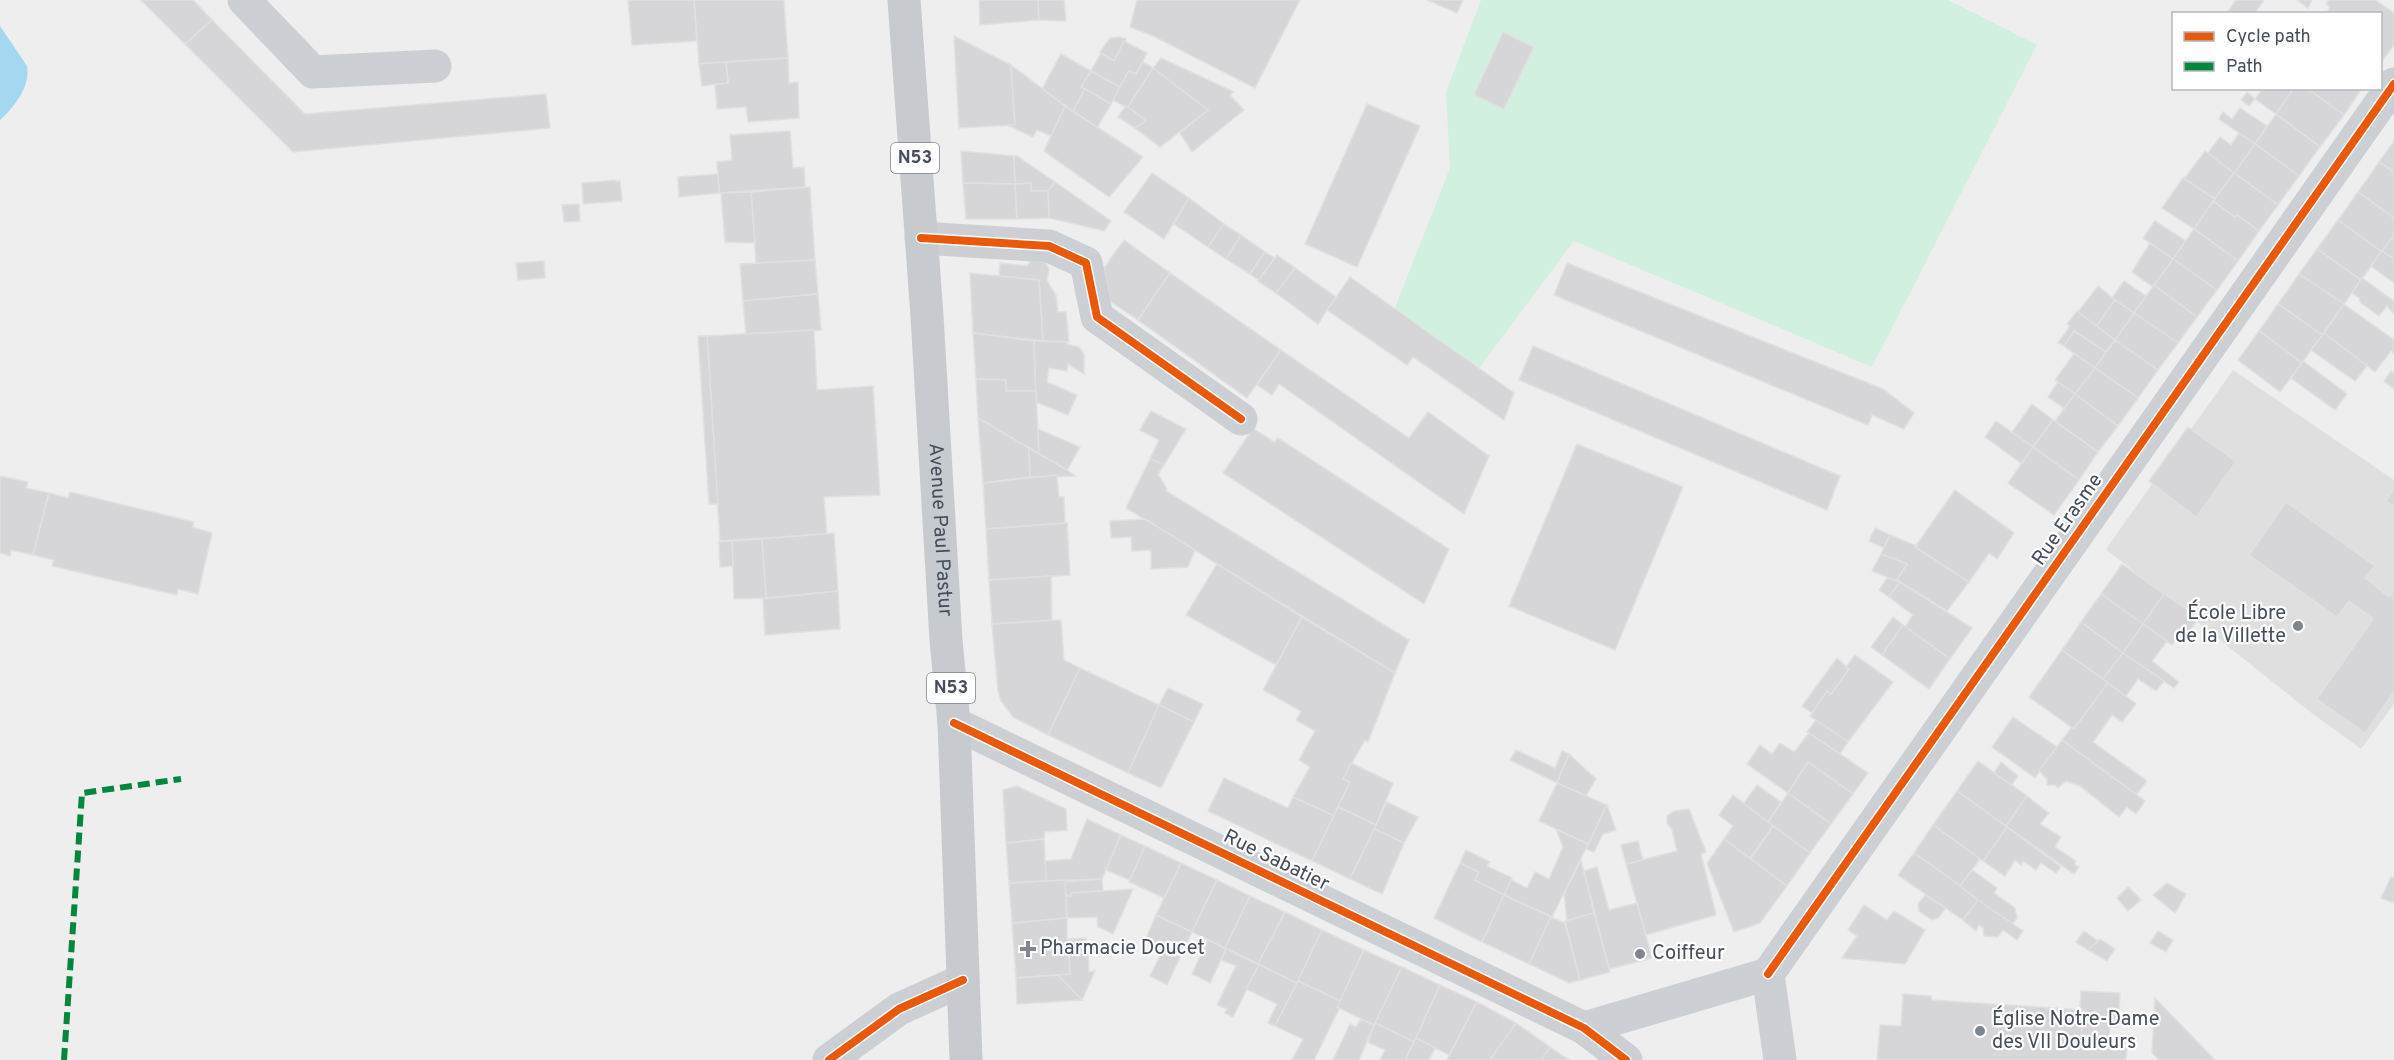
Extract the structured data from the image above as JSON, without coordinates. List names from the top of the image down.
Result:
{
  "streets": {
    "main road": ["N53", "Avenue Paul Pastur"],
    "street": ["Rue Erasme", "Rue Sabatier"]
  },
  "crossings": [
    ["Avenue Paul Pastur", "Rue Sabatier"]
  ],
  "places": {
    "other": ["École Libre de la Villette", "Coiffeur", "Église Notre-Dame des VII Douleurs"],
    "health": ["Pharmacie Doucet"]
  },
  "legend": ["Cycle path", "Path"]
}
